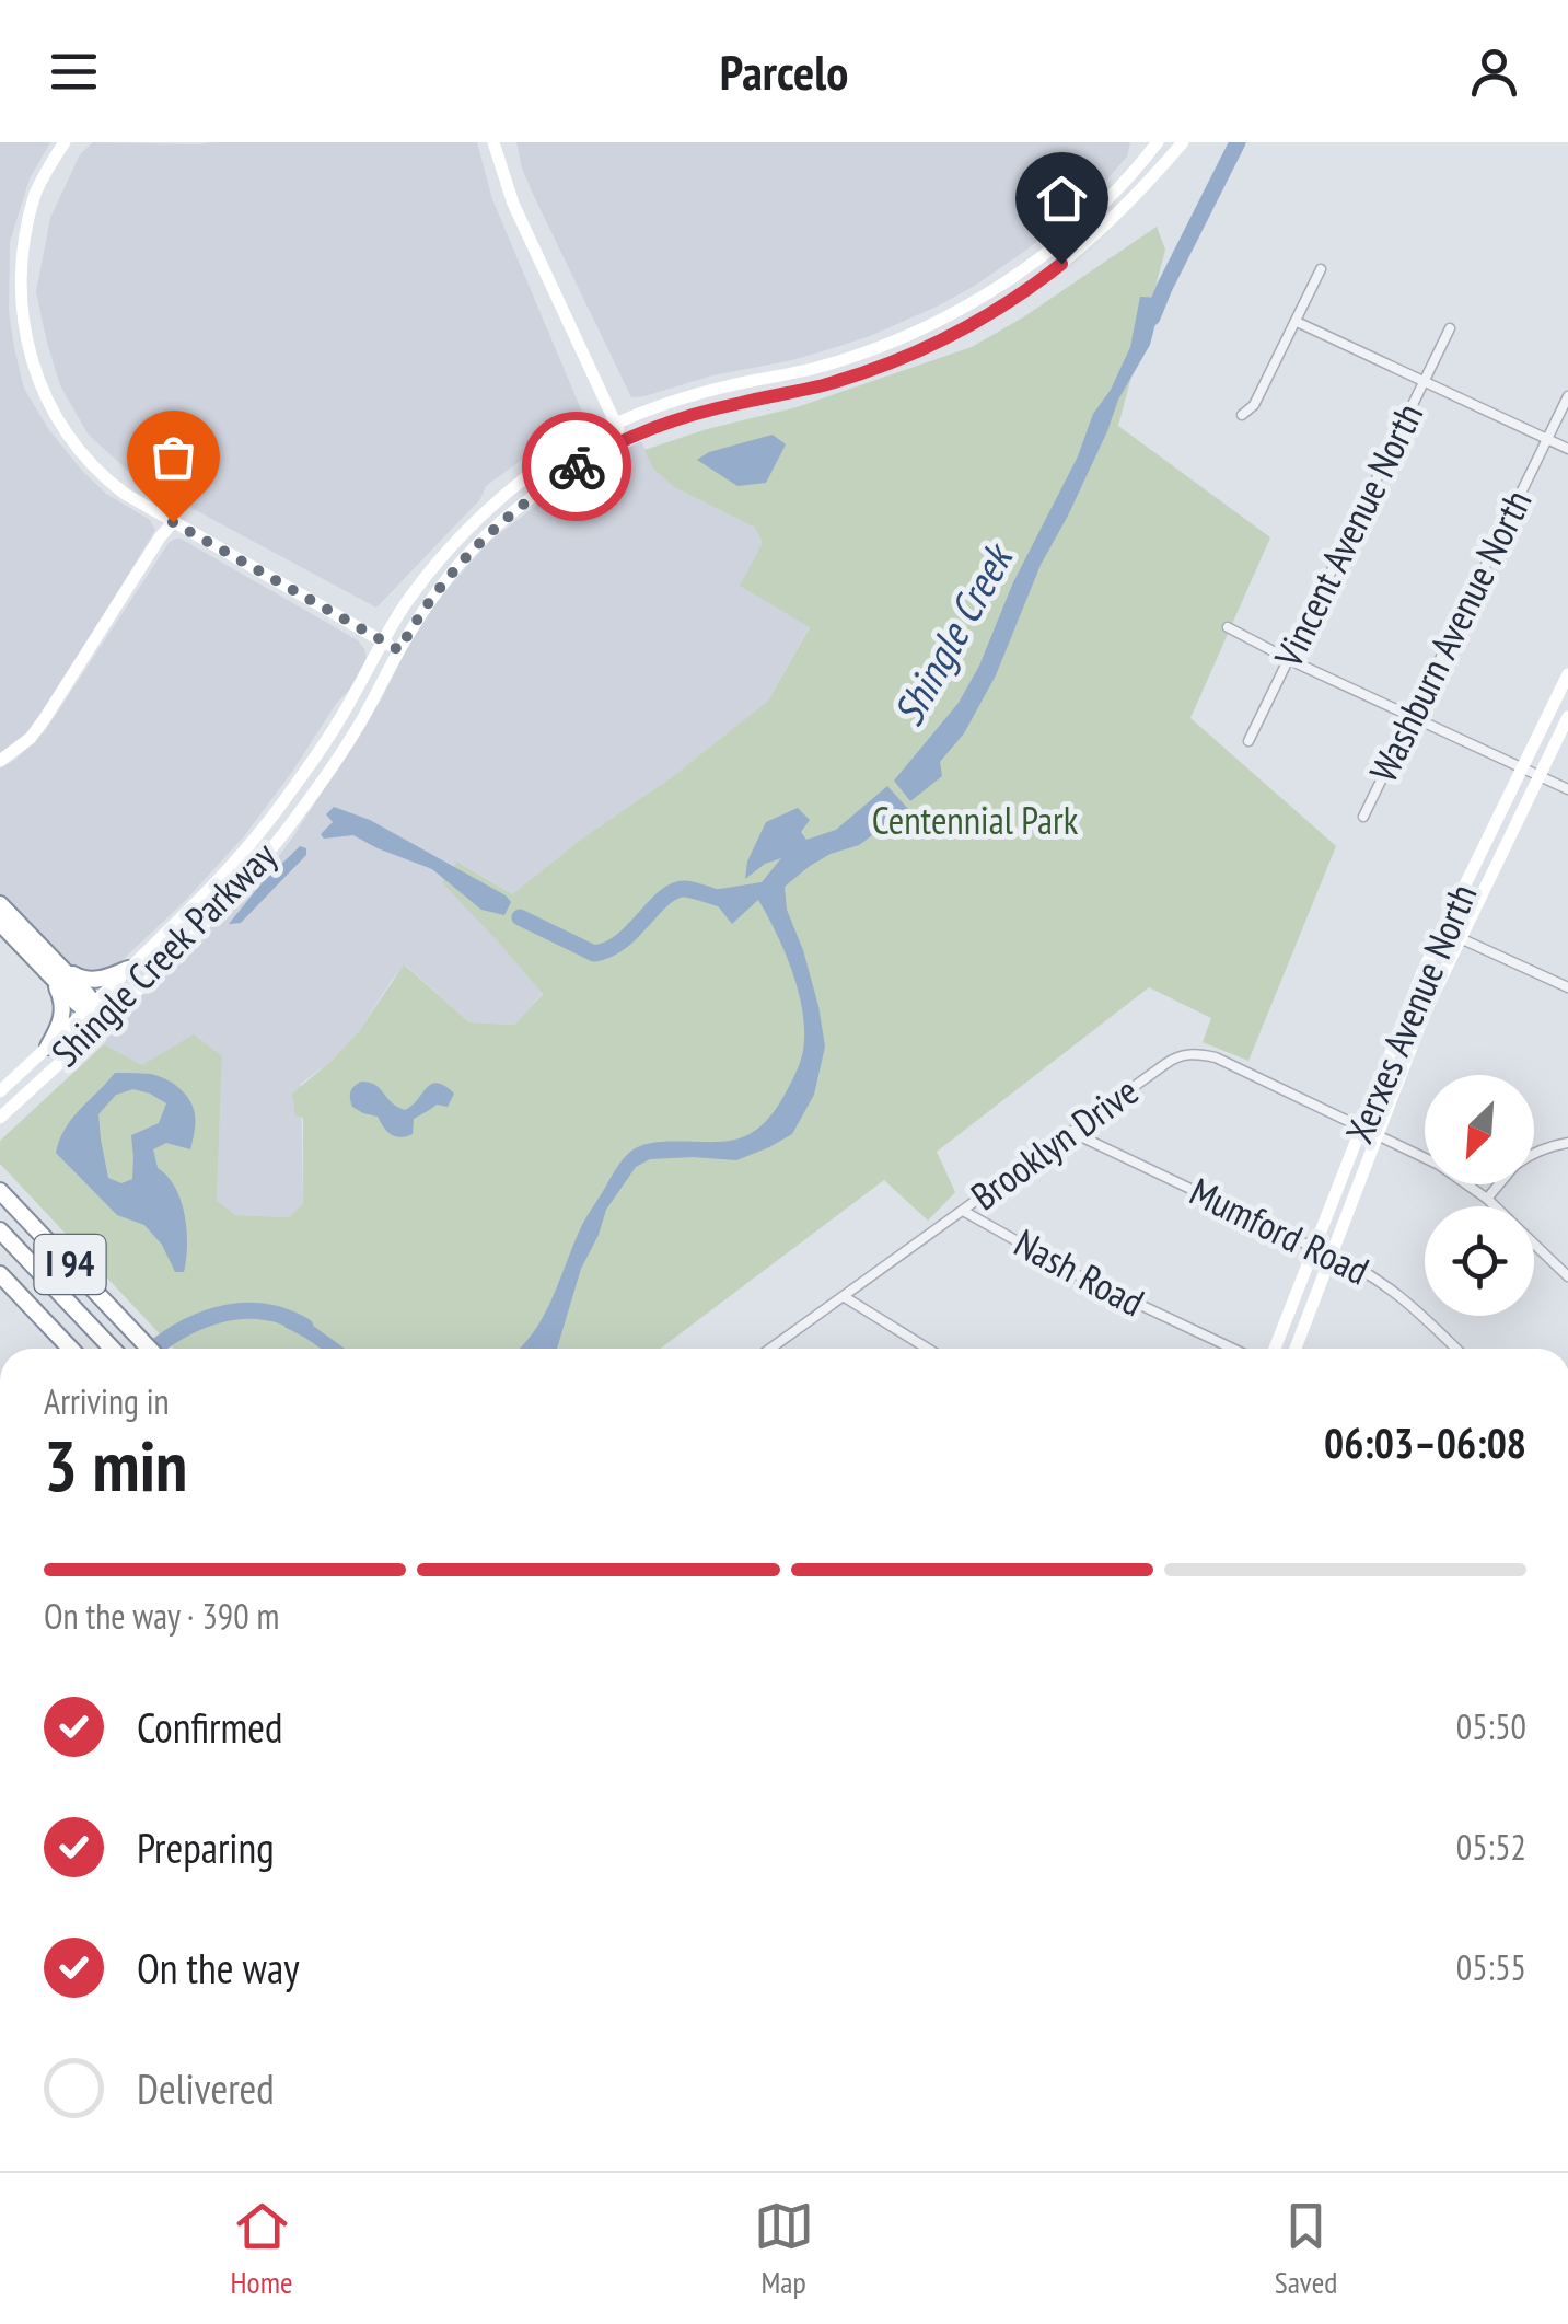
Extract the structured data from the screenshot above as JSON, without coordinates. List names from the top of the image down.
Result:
{
  "streets": {
    "highway": ["I 94"],
    "street": [
      "Vincent Avenue North",
      "Washburn Avenue North",
      "Shingle Creek Parkway",
      "Xerxes Avenue North",
      "Brooklyn Drive",
      "Mumford Road",
      "Nash Road"
    ]
  },
  "crossings": [
    ["Xerxes Avenue North", "Brooklyn Drive"],
    ["Xerxes Avenue North", "Mumford Road"],
    ["Brooklyn Drive", "Mumford Road"],
    ["Brooklyn Drive", "Nash Road"]
  ],
  "water": ["Shingle Creek"],
  "parks": ["Centennial Park"],
  "north": "bottom left",
  "page": {
    "header": "Parcelo",
    "heading": ["3 min", "Arriving in", "06:03–06:08"],
    "bar": "On the way · 390 m",
    "list": [
      ["Confirmed", "05:50"],
      ["Preparing", "05:52"],
      ["On the way", "05:55"],
      "Delivered"
    ],
    "tabs": ["Home", "Map", "Saved"]
  }
}
